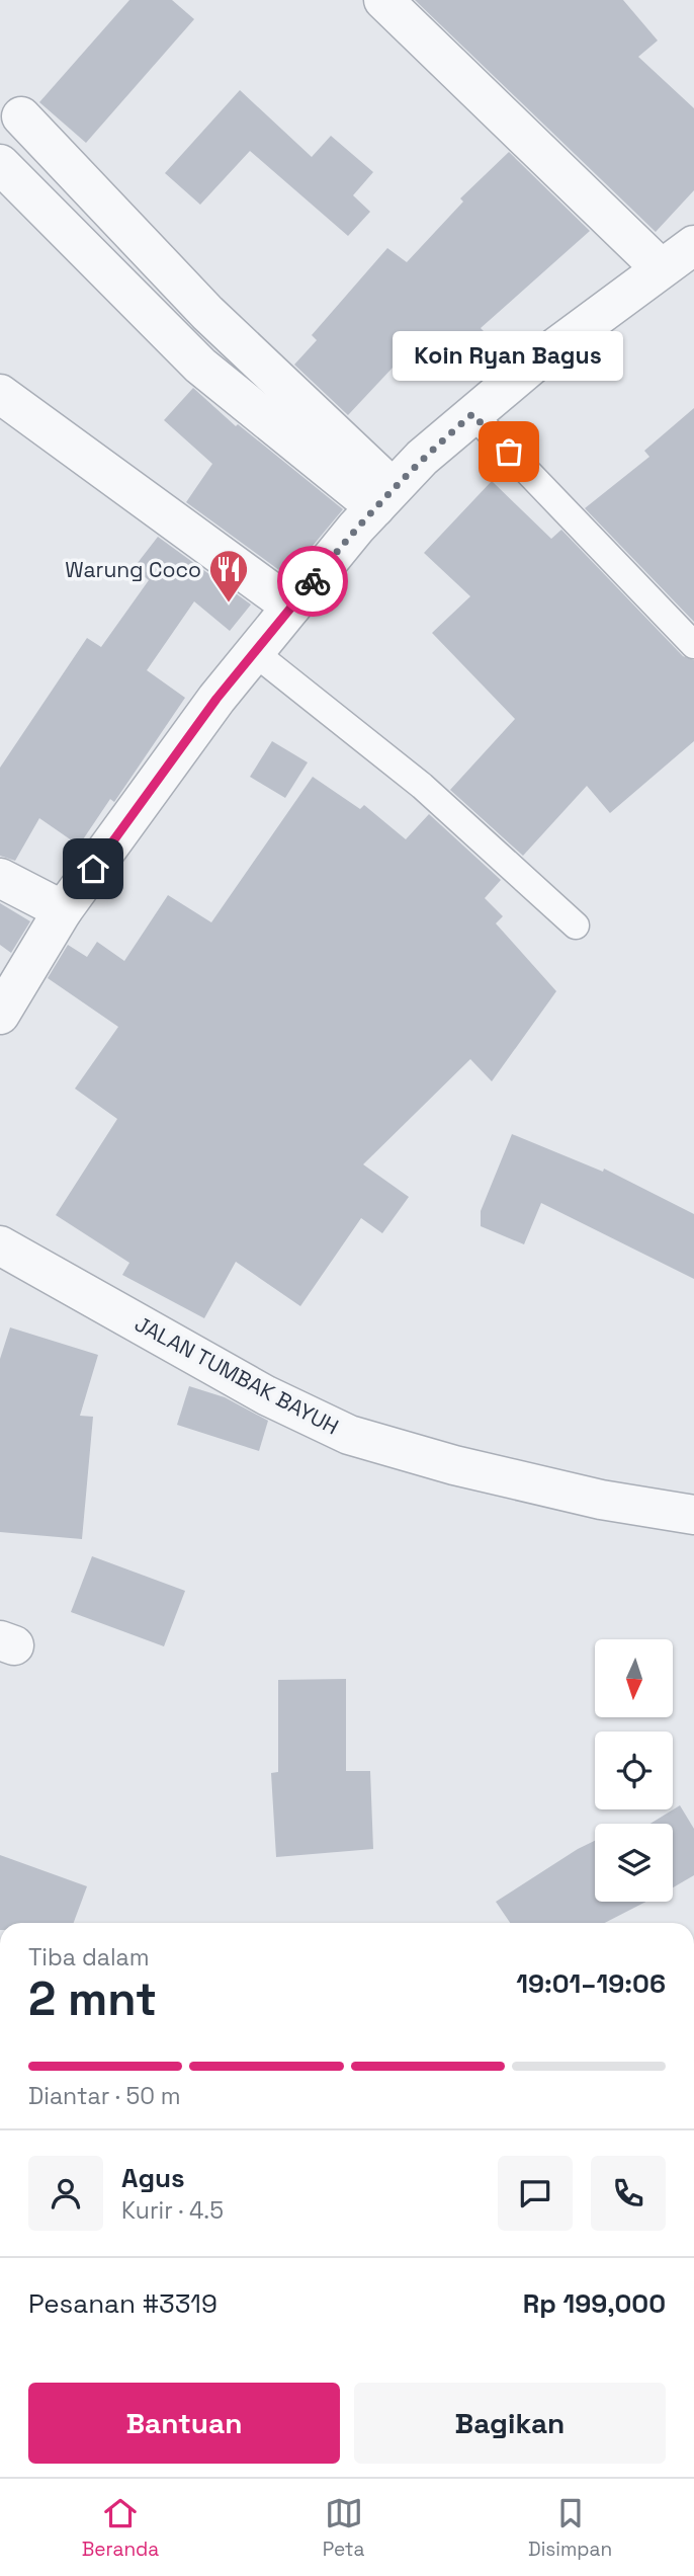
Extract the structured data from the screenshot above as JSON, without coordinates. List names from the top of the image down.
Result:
{
  "streets": {
    "street": ["JALAN TUMBAK BAYUH"]
  },
  "places": {
    "other": ["Koin Ryan Bagus"],
    "restaurant": ["Warung Coco"]
  },
  "north": "bottom",
  "page": {
    "bubble": "Koin Ryan Bagus",
    "heading": ["2 mnt", "Tiba dalam", "19:01–19:06"],
    "panel": [
      "Agus",
      "Kurir · 4.5",
      "Pesanan #3319",
      "Rp 199,000"
    ],
    "bar": "Diantar · 50 m",
    "buttons": ["Bantuan", "Bagikan"],
    "tabs": ["Beranda", "Peta", "Disimpan"]
  }
}
